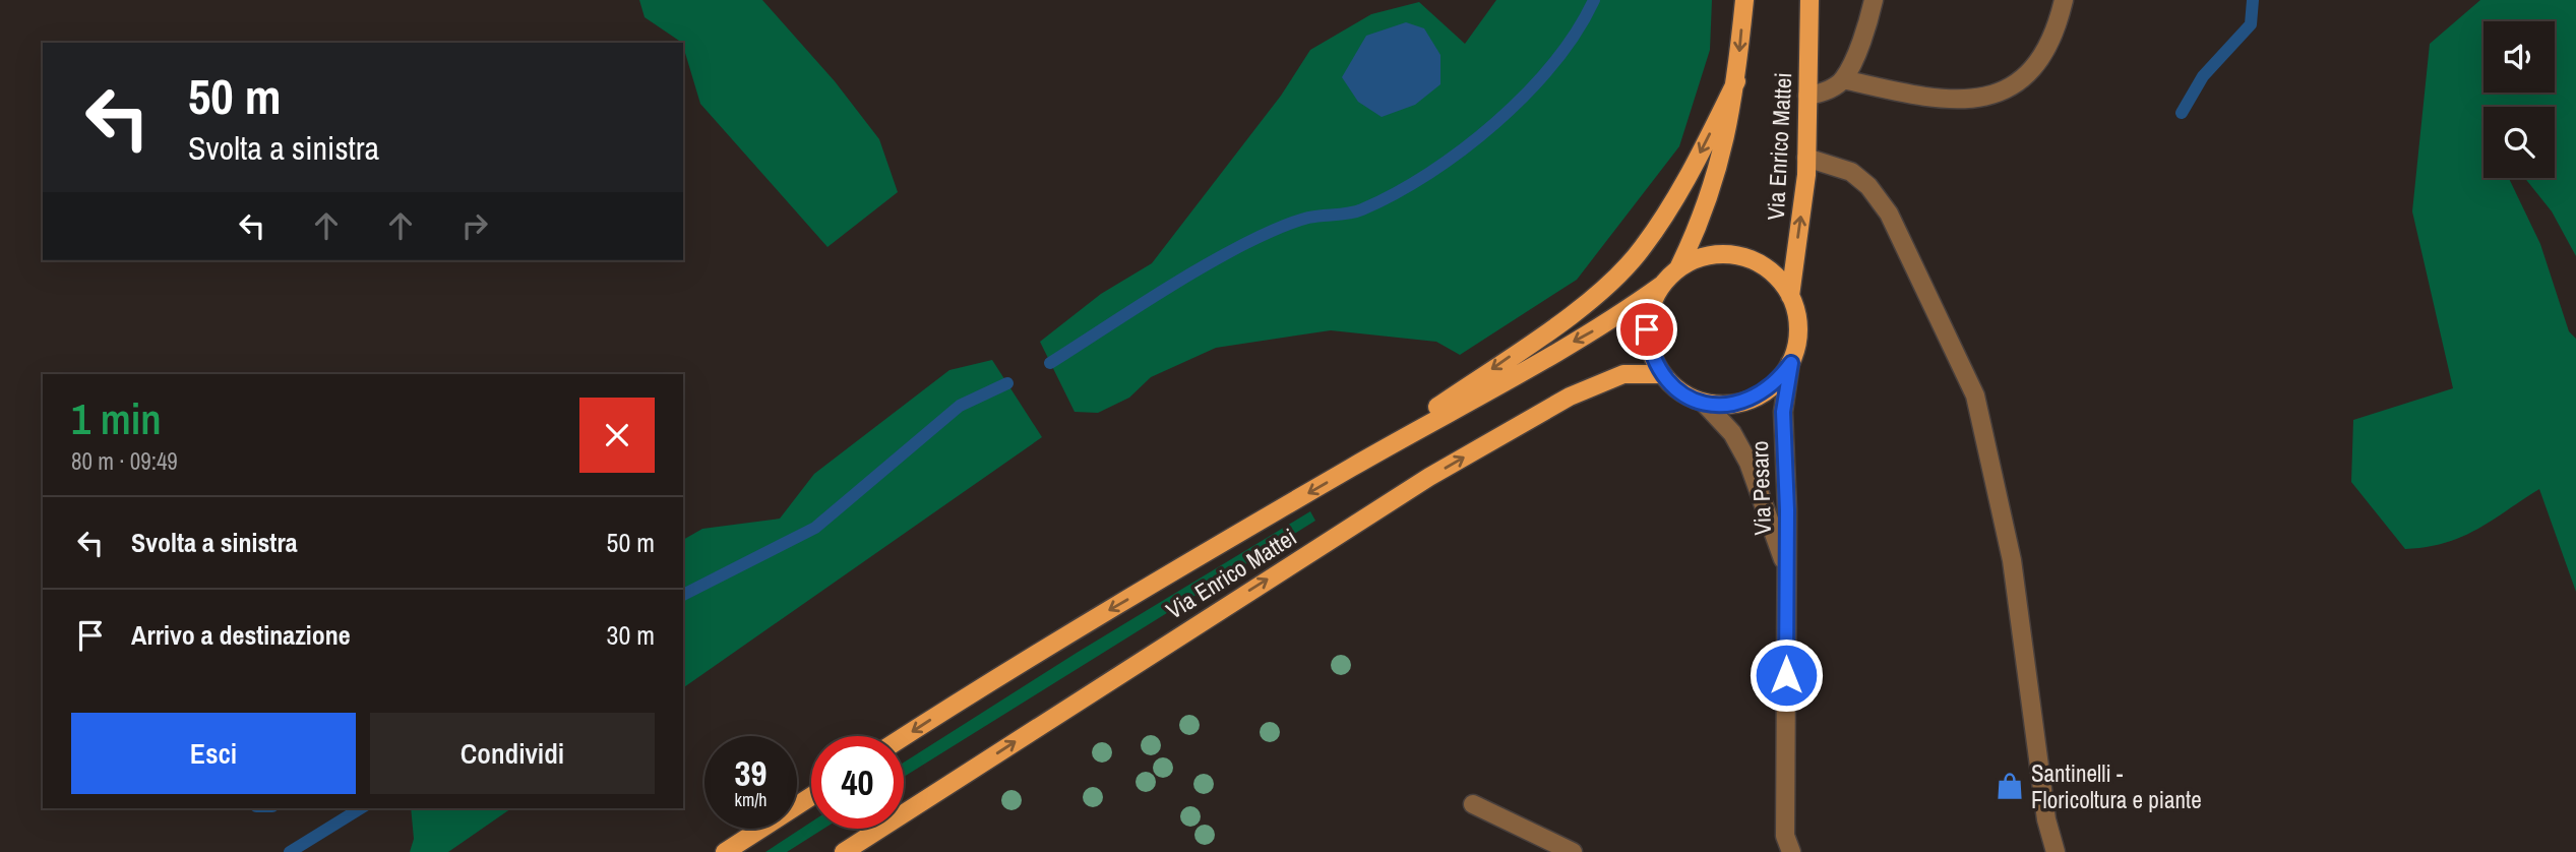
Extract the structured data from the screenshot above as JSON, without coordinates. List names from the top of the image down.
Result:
{
  "streets": {
    "main road": ["Via Enrico Mattei"],
    "street": ["Via Pesaro"]
  },
  "crossings": [
    ["Via Enrico Mattei", "Via Pesaro"]
  ],
  "places": {
    "shop": ["Santinelli - Floricoltura e piante"]
  },
  "page": {
    "turn": ["50 m", "Svolta a sinistra"],
    "heading": ["1 min", "80 m · 09:49"],
    "list": [
      {
        "name": "Svolta a sinistra",
        "value": "50 m"
      },
      {
        "name": "Arrivo a destinazione",
        "value": "30 m"
      }
    ],
    "buttons": ["Esci", "Condividi"],
    "speed": "39 km/h",
    "limit": "40"
  }
}
